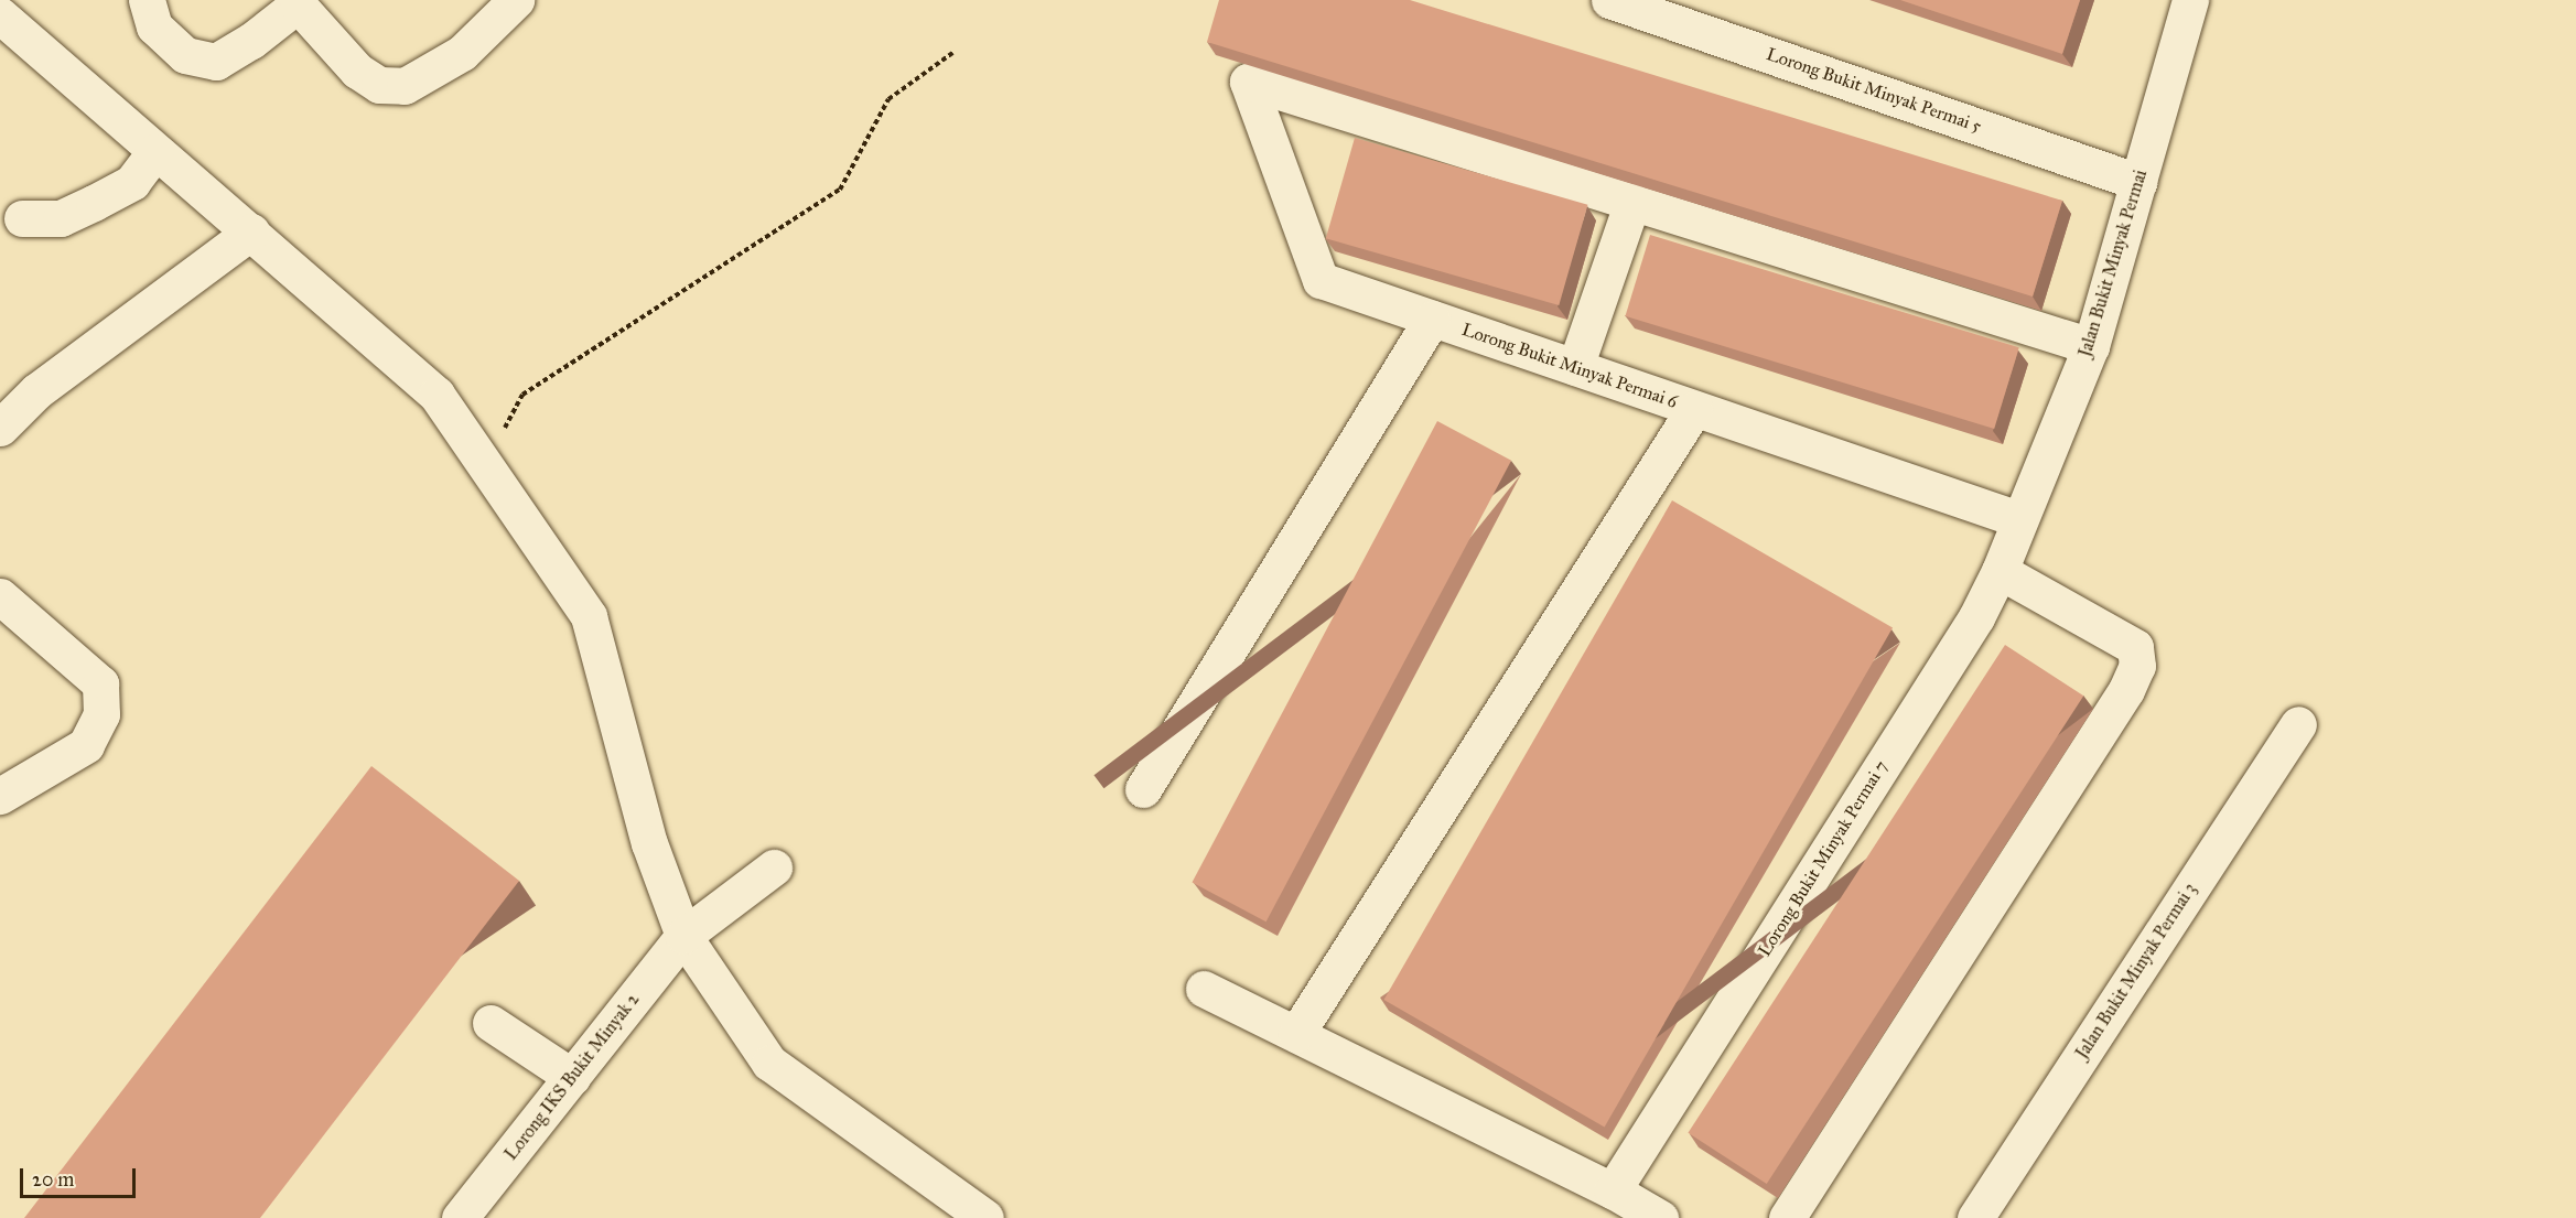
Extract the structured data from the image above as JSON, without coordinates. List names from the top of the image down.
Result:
{
  "streets": {
    "street": [
      "Lorong Bukit Minyak Permai 5",
      "Jalan Bukit Minyak Permai",
      "Lorong Bukit Minyak Permai 6",
      "Lorong Bukit Minyak Permai 7",
      "Jalan Bukit Minyak Permai 3",
      "Lorong IKS Bukit Minyak 2"
    ]
  },
  "crossings": [
    ["Lorong Bukit Minyak Permai 5", "Jalan Bukit Minyak Permai"],
    ["Jalan Bukit Minyak Permai", "Lorong Bukit Minyak Permai 6"],
    ["Jalan Bukit Minyak Permai", "Lorong Bukit Minyak Permai 7"],
    ["Lorong Bukit Minyak Permai 6", "Lorong Bukit Minyak Permai 7"]
  ],
  "scale_bar": "20 m"
}
